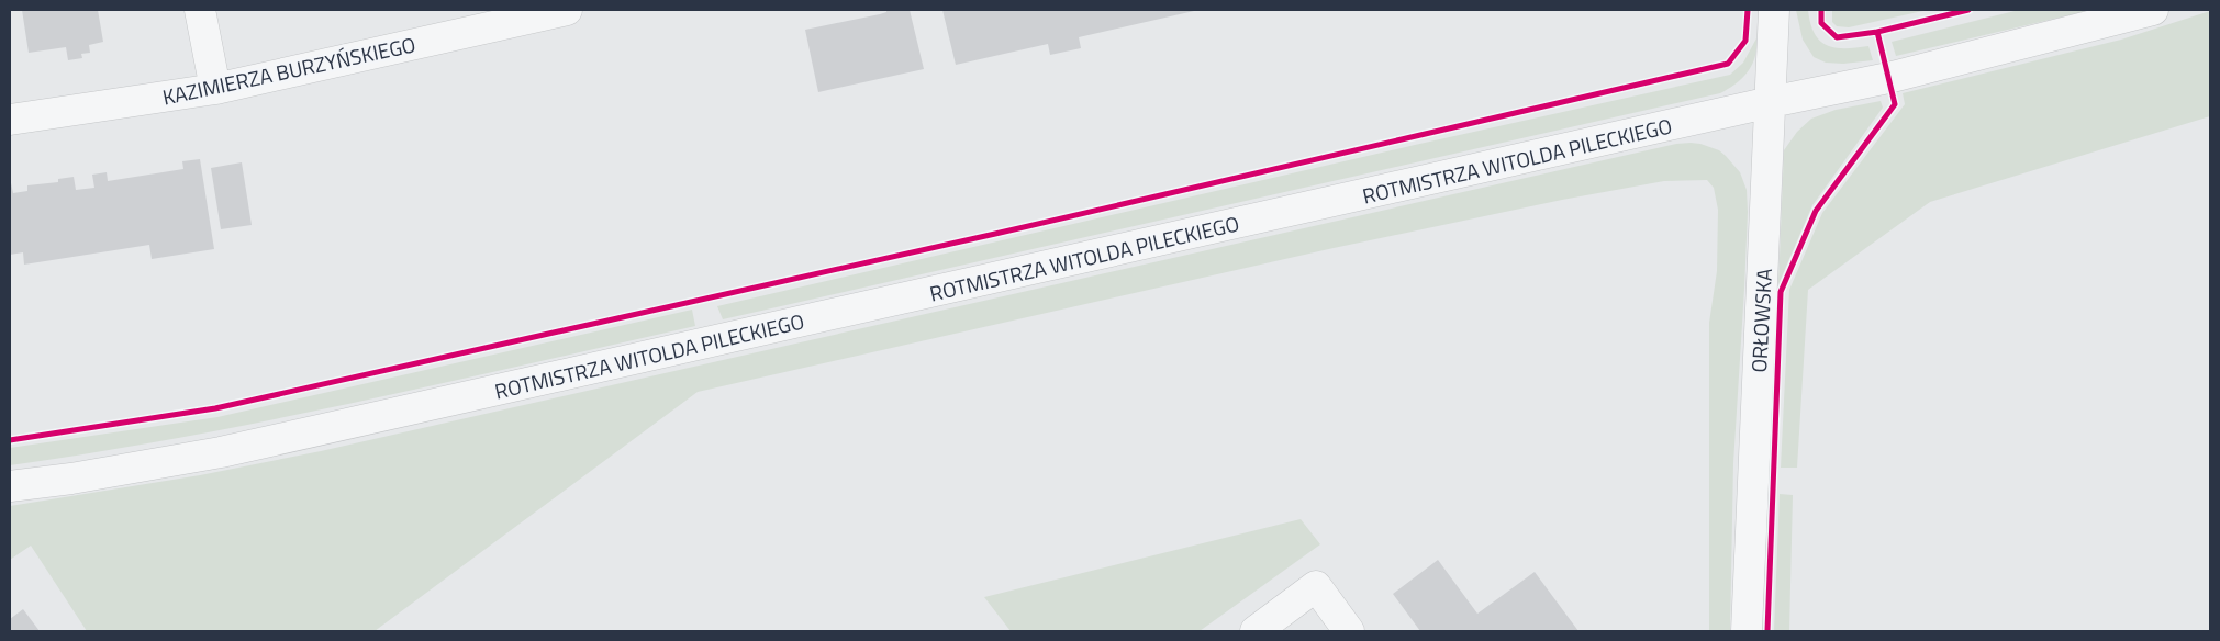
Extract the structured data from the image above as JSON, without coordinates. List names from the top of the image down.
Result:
{
  "streets": {
    "street": ["KAZIMIERZA BURZYŃSKIEGO", "ROTMISTRZA WITOLDA PILECKIEGO", "ORŁOWSKA"]
  },
  "crossings": [
    ["ROTMISTRZA WITOLDA PILECKIEGO", "ORŁOWSKA"]
  ]
}
